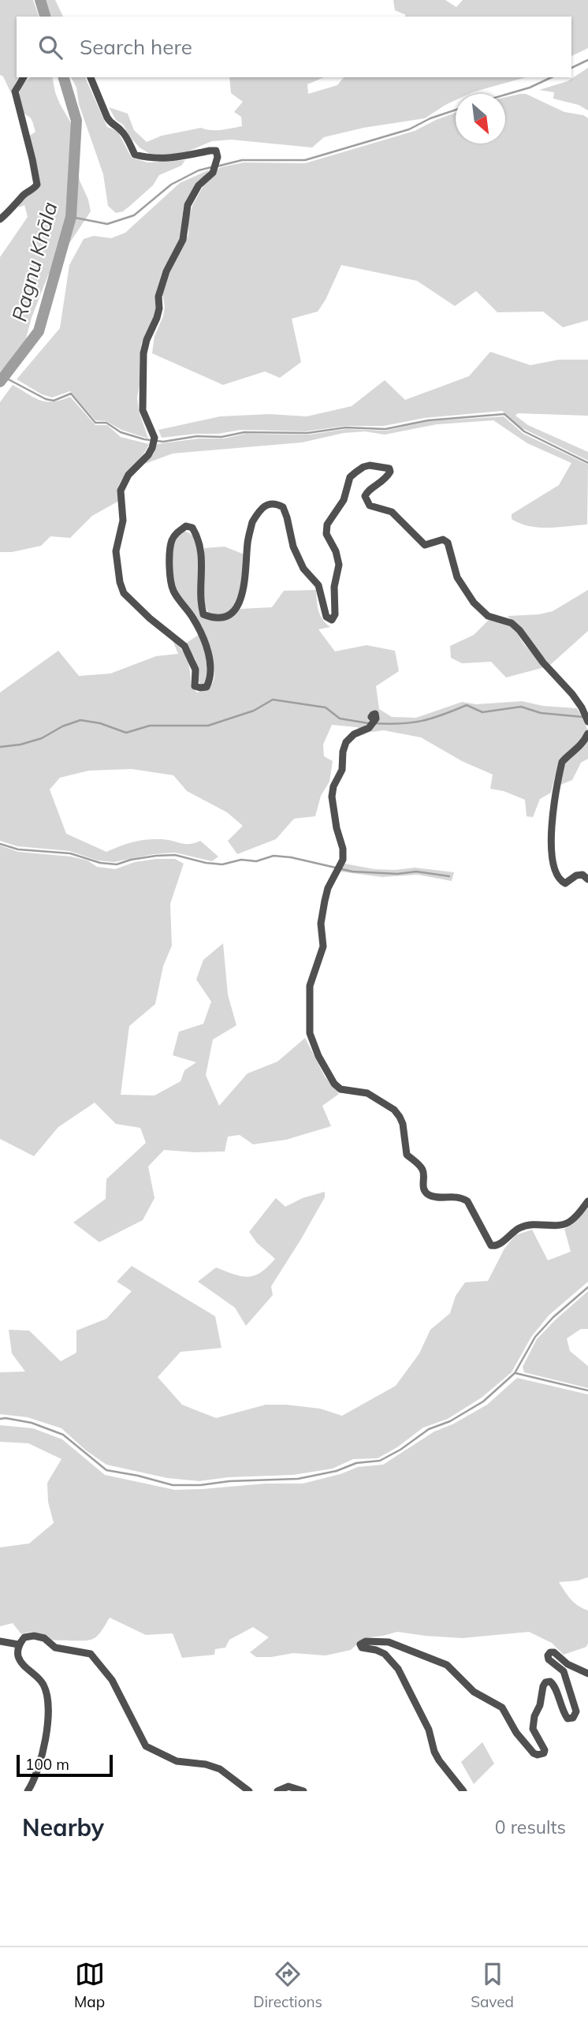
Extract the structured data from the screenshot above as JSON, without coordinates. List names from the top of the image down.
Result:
{
  "water": ["Ragnu Khāla"],
  "scale_bar": "100 m",
  "north": "bottom right",
  "page": {
    "search": "Search here",
    "scale": "100 m",
    "heading": ["Nearby", "0 results"],
    "nav": ["Map", "Directions", "Saved"]
  }
}
